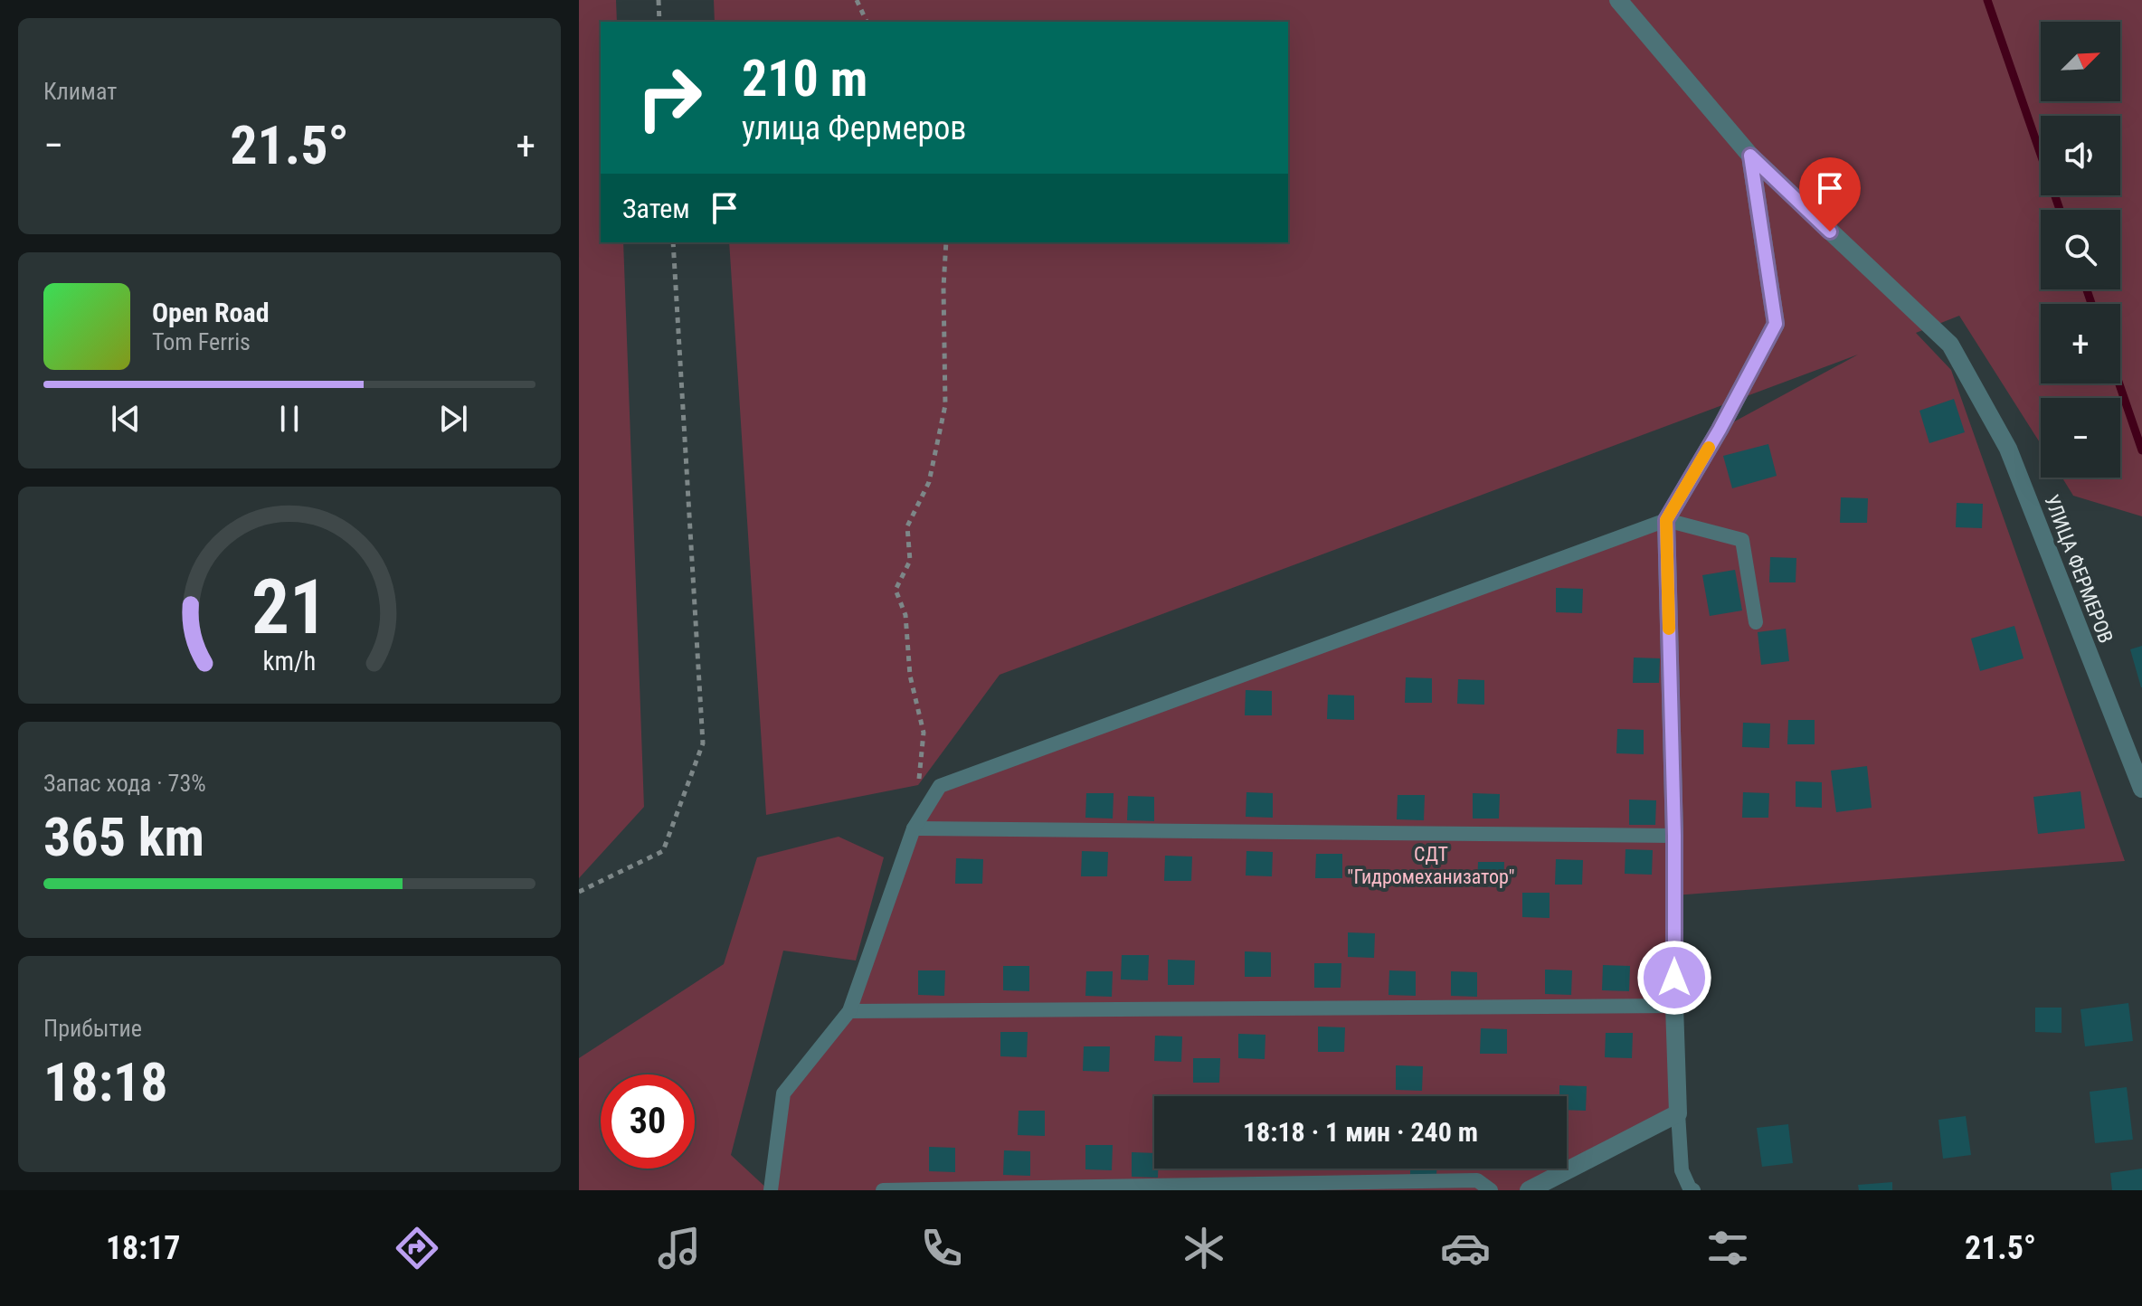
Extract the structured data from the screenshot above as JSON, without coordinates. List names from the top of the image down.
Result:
{
  "streets": {
    "street": ["УЛИЦА ФЕРМЕРОВ"]
  },
  "parks": ["СДТ \"Гидромеханизатор\""],
  "north": "top right",
  "page": {
    "tile": [
      "Климат",
      ["Запас хода · 73%", "365 km"],
      ["Прибытие", "18:18"]
    ],
    "map_buttons": ["+", "−"],
    "turn": ["210 m", "улица Фермеров"],
    "heat": ["−", "21.5°", "+"],
    "then": "Затем",
    "song": ["Open Road", "Tom Ferris"],
    "limit": "30",
    "trip": "18:18 · 1 мин · 240 m",
    "tabs": ["18:17", "21.5°"],
    "gauge": ["21", "km/h"]
  }
}
